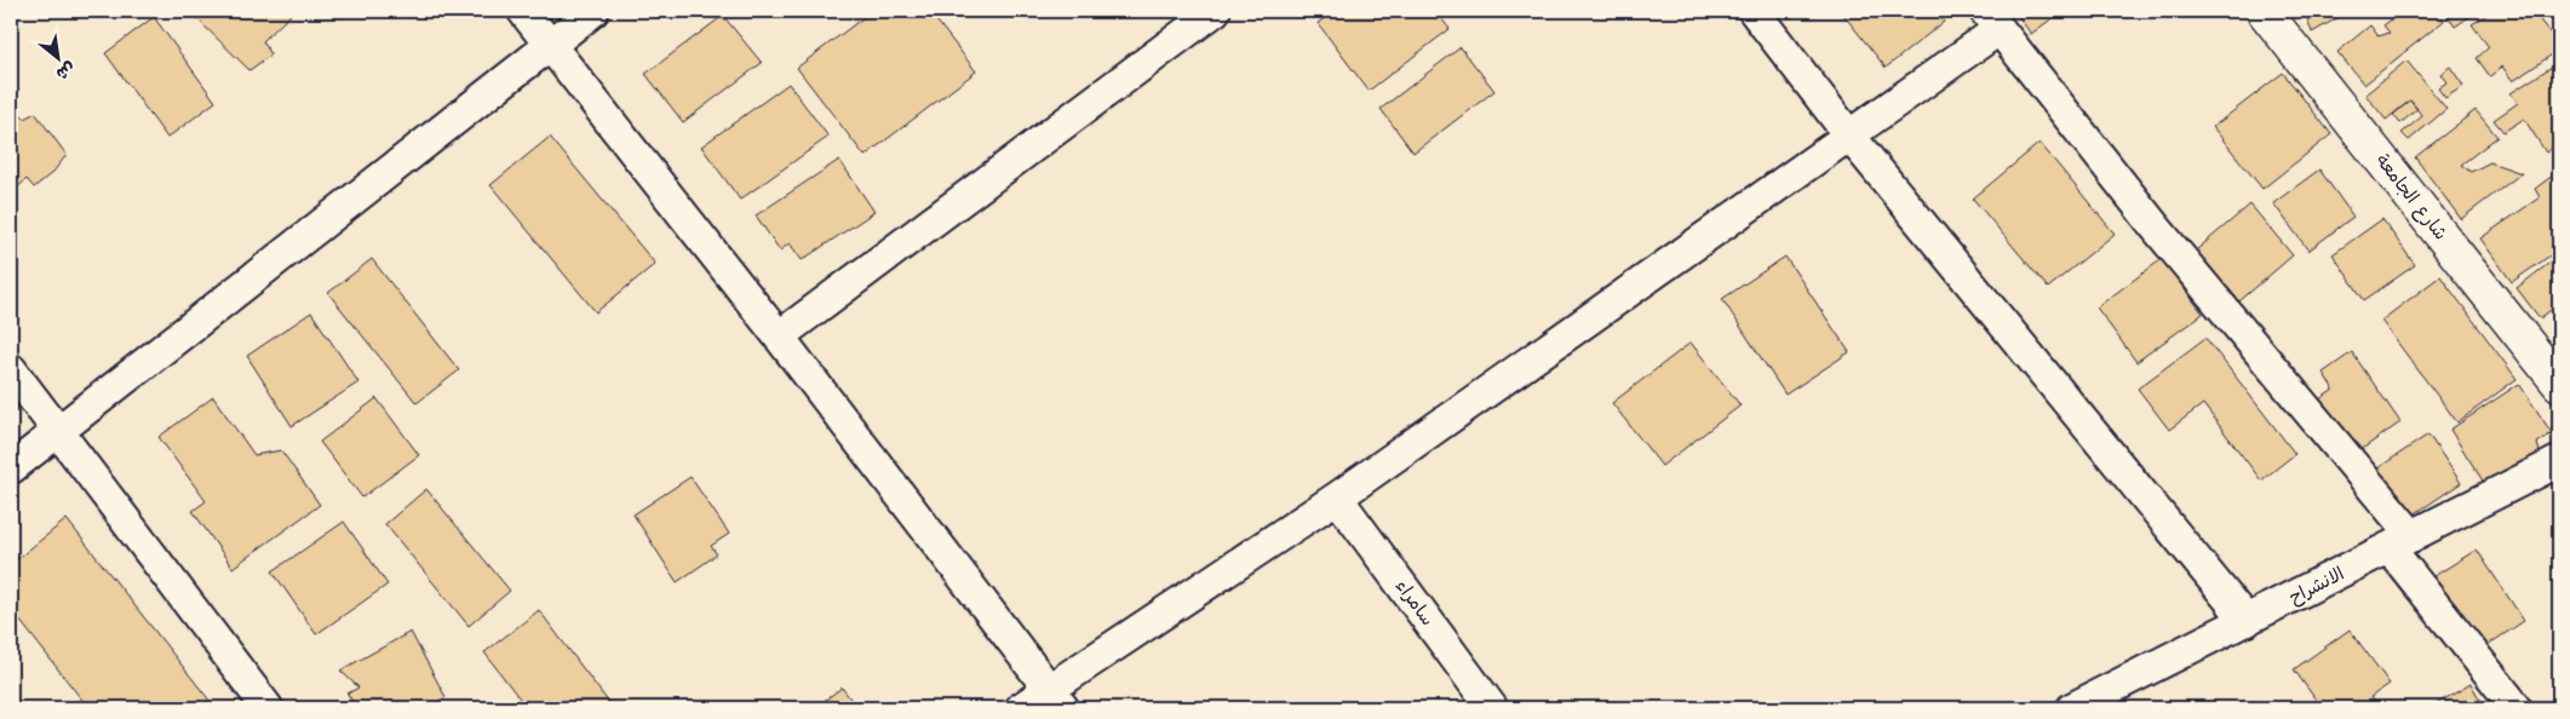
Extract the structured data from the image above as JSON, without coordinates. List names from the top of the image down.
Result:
{
  "streets": {
    "main road": ["شارع الجامعة"],
    "street": ["الانشراح", "سامراء"]
  },
  "north": "bottom right"
}
